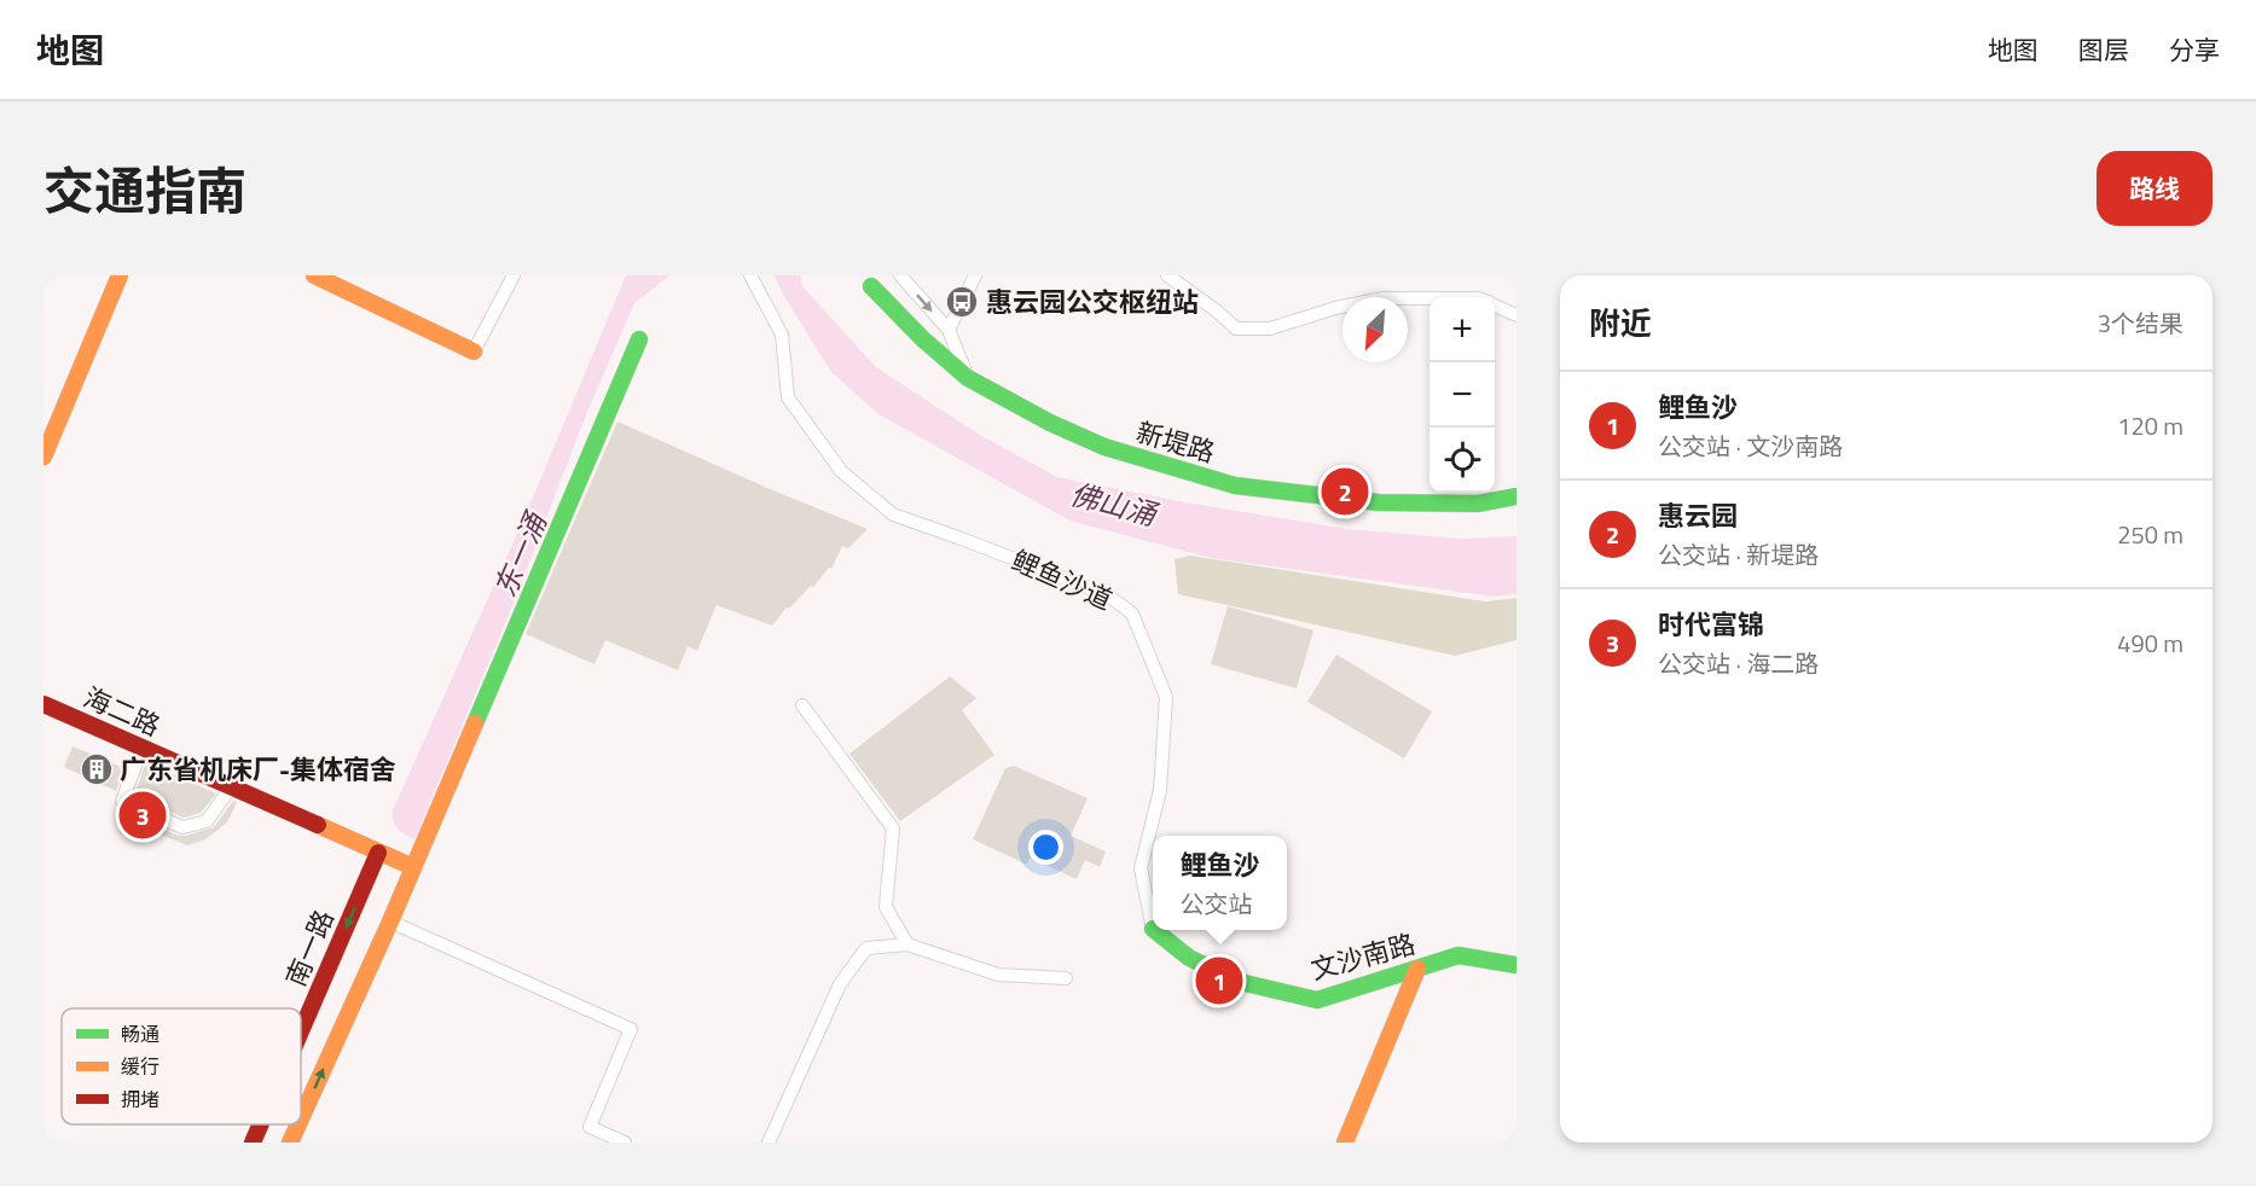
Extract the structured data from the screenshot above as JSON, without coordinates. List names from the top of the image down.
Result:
{
  "streets": {
    "street": [
      "新堤路",
      "鲤鱼沙道",
      "海二路",
      "南一路",
      "文沙南路"
    ]
  },
  "crossings": [
    ["海二路", "南一路"]
  ],
  "water": ["佛山涌", "东一涌"],
  "places": {
    "bus stop": ["惠云园公交枢纽站"],
    "building": ["广东省机床厂-集体宿舍"]
  },
  "legend": ["畅通", "缓行", "拥堵"],
  "north": "bottom left",
  "page": {
    "header": "地图",
    "nav": ["地图", "图层", "分享"],
    "title": "交通指南",
    "buttons": "路线",
    "heading": ["附近", "3个结果"],
    "map_buttons": ["+", "−"],
    "list": [
      {
        "mark": "1",
        "name": "鲤鱼沙",
        "note": "公交站 · 文沙南路",
        "value": "120 m"
      },
      {
        "mark": "2",
        "name": "惠云园",
        "note": "公交站 · 新堤路",
        "value": "250 m"
      },
      {
        "mark": "3",
        "name": "时代富锦",
        "note": "公交站 · 海二路",
        "value": "490 m"
      }
    ],
    "pins": ["2", "3", "1"],
    "popup": ["鲤鱼沙", "公交站"]
  }
}
